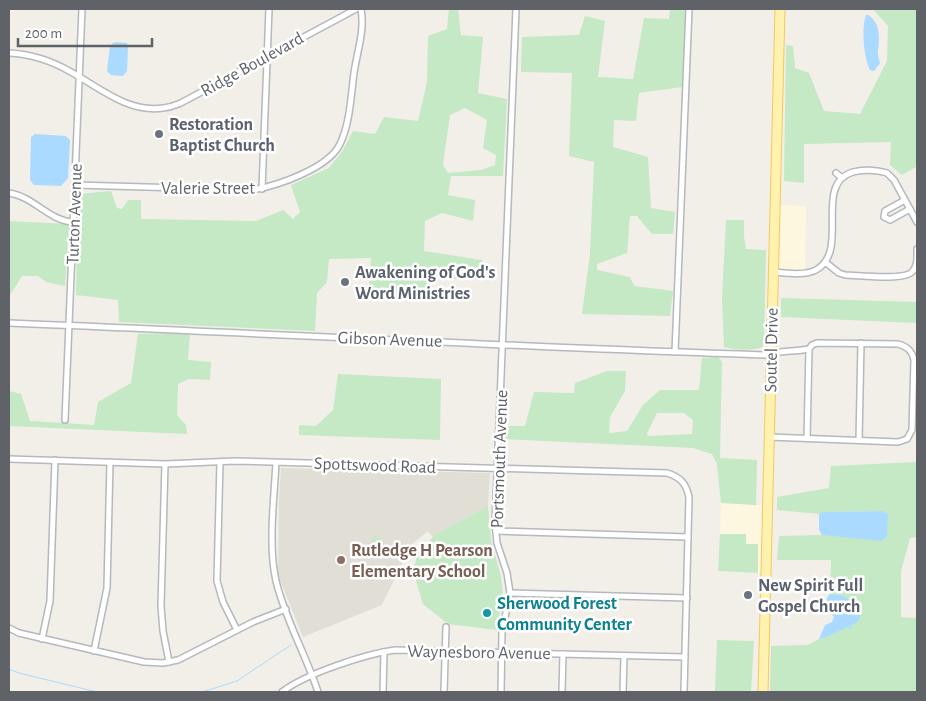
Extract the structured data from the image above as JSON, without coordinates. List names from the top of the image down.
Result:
{
  "streets": {
    "main road": ["Soutel Drive"],
    "street": [
      "Ridge Boulevard",
      "Valerie Street",
      "Turton Avenue",
      "Gibson Avenue",
      "Portsmouth Avenue",
      "Spottswood Road",
      "Waynesboro Avenue"
    ]
  },
  "crossings": [
    ["Ridge Boulevard", "Turton Avenue"],
    ["Valerie Street", "Turton Avenue"],
    ["Turton Avenue", "Gibson Avenue"],
    ["Gibson Avenue", "Soutel Drive"],
    ["Gibson Avenue", "Portsmouth Avenue"],
    ["Portsmouth Avenue", "Spottswood Road"],
    ["Portsmouth Avenue", "Waynesboro Avenue"],
    ["Spottswood Road", "Waynesboro Avenue"]
  ],
  "places": [
    "Restoration Baptist Church",
    "Awakening of God's Word Ministries",
    "Rutledge H Pearson Elementary School",
    "New Spirit Full Gospel Church",
    "Sherwood Forest Community Center"
  ],
  "scale_bar": "200 m"
}
